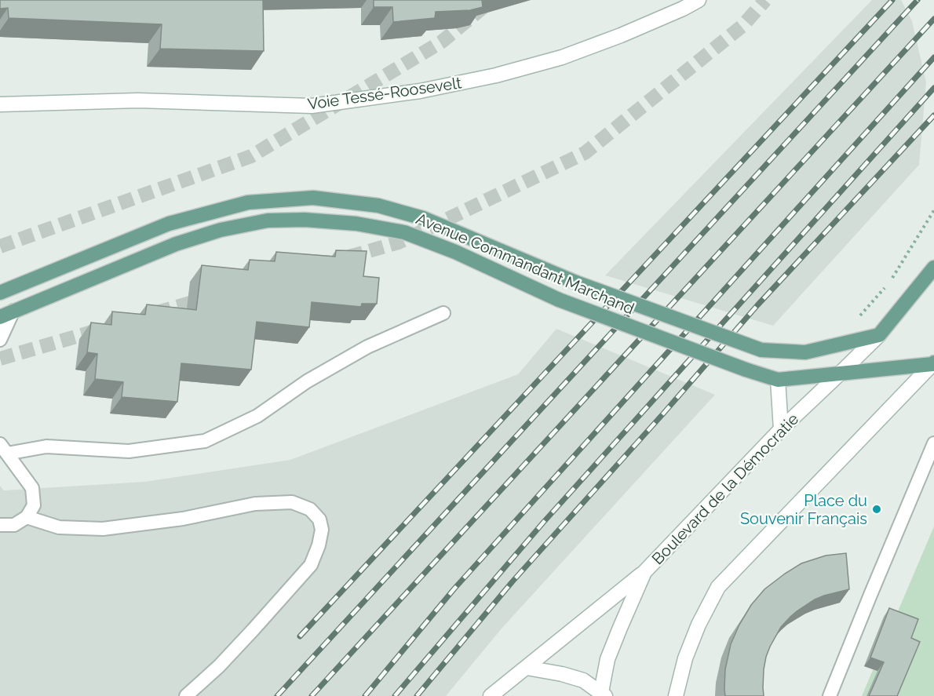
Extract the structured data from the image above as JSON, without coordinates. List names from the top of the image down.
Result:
{
  "streets": {
    "main road": ["Avenue Commandant Marchand"],
    "street": ["Voie Tessé-Roosevelt", "Boulevard de la Démocratie"]
  },
  "crossings": [
    ["Avenue Commandant Marchand", "Boulevard de la Démocratie"]
  ],
  "places": ["Place du Souvenir Français"]
}
